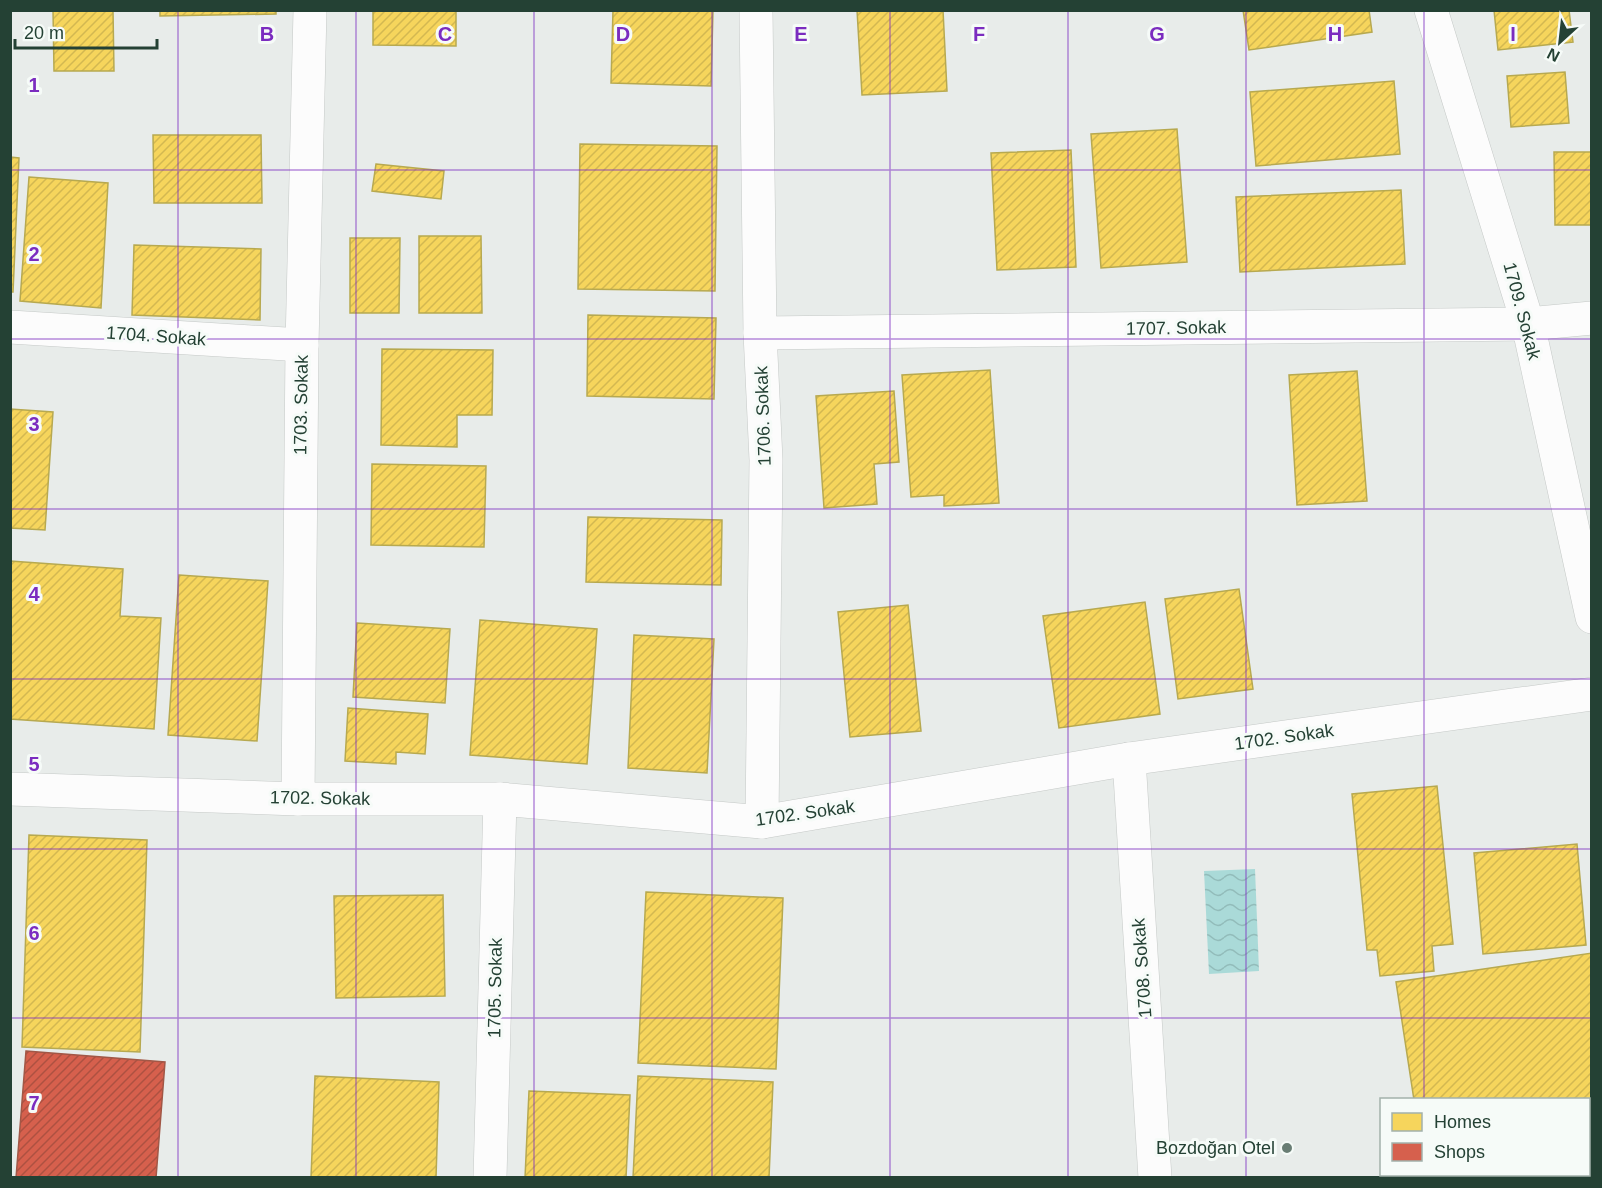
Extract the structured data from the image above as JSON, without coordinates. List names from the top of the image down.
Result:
{
  "streets": {
    "street": [
      "1709. Sokak",
      "1707. Sokak",
      "1704. Sokak",
      "1703. Sokak",
      "1706. Sokak",
      "1702. Sokak",
      "1708. Sokak",
      "1705. Sokak"
    ]
  },
  "crossings": [
    ["1709. Sokak", "1707. Sokak"],
    ["1707. Sokak", "1706. Sokak"],
    ["1704. Sokak", "1703. Sokak"],
    ["1703. Sokak", "1702. Sokak"],
    ["1706. Sokak", "1702. Sokak"],
    ["1702. Sokak", "1708. Sokak"],
    ["1702. Sokak", "1705. Sokak"]
  ],
  "places": ["Bozdoğan Otel"],
  "legend": ["Homes", "Shops"],
  "scale_bar": "20 m",
  "north": "bottom left",
  "grid": {
    "columns": [
      "B",
      "C",
      "D",
      "E",
      "F",
      "G",
      "H",
      "I"
    ],
    "rows": [
      "1",
      "2",
      "3",
      "4",
      "5",
      "6",
      "7"
    ]
  }
}
